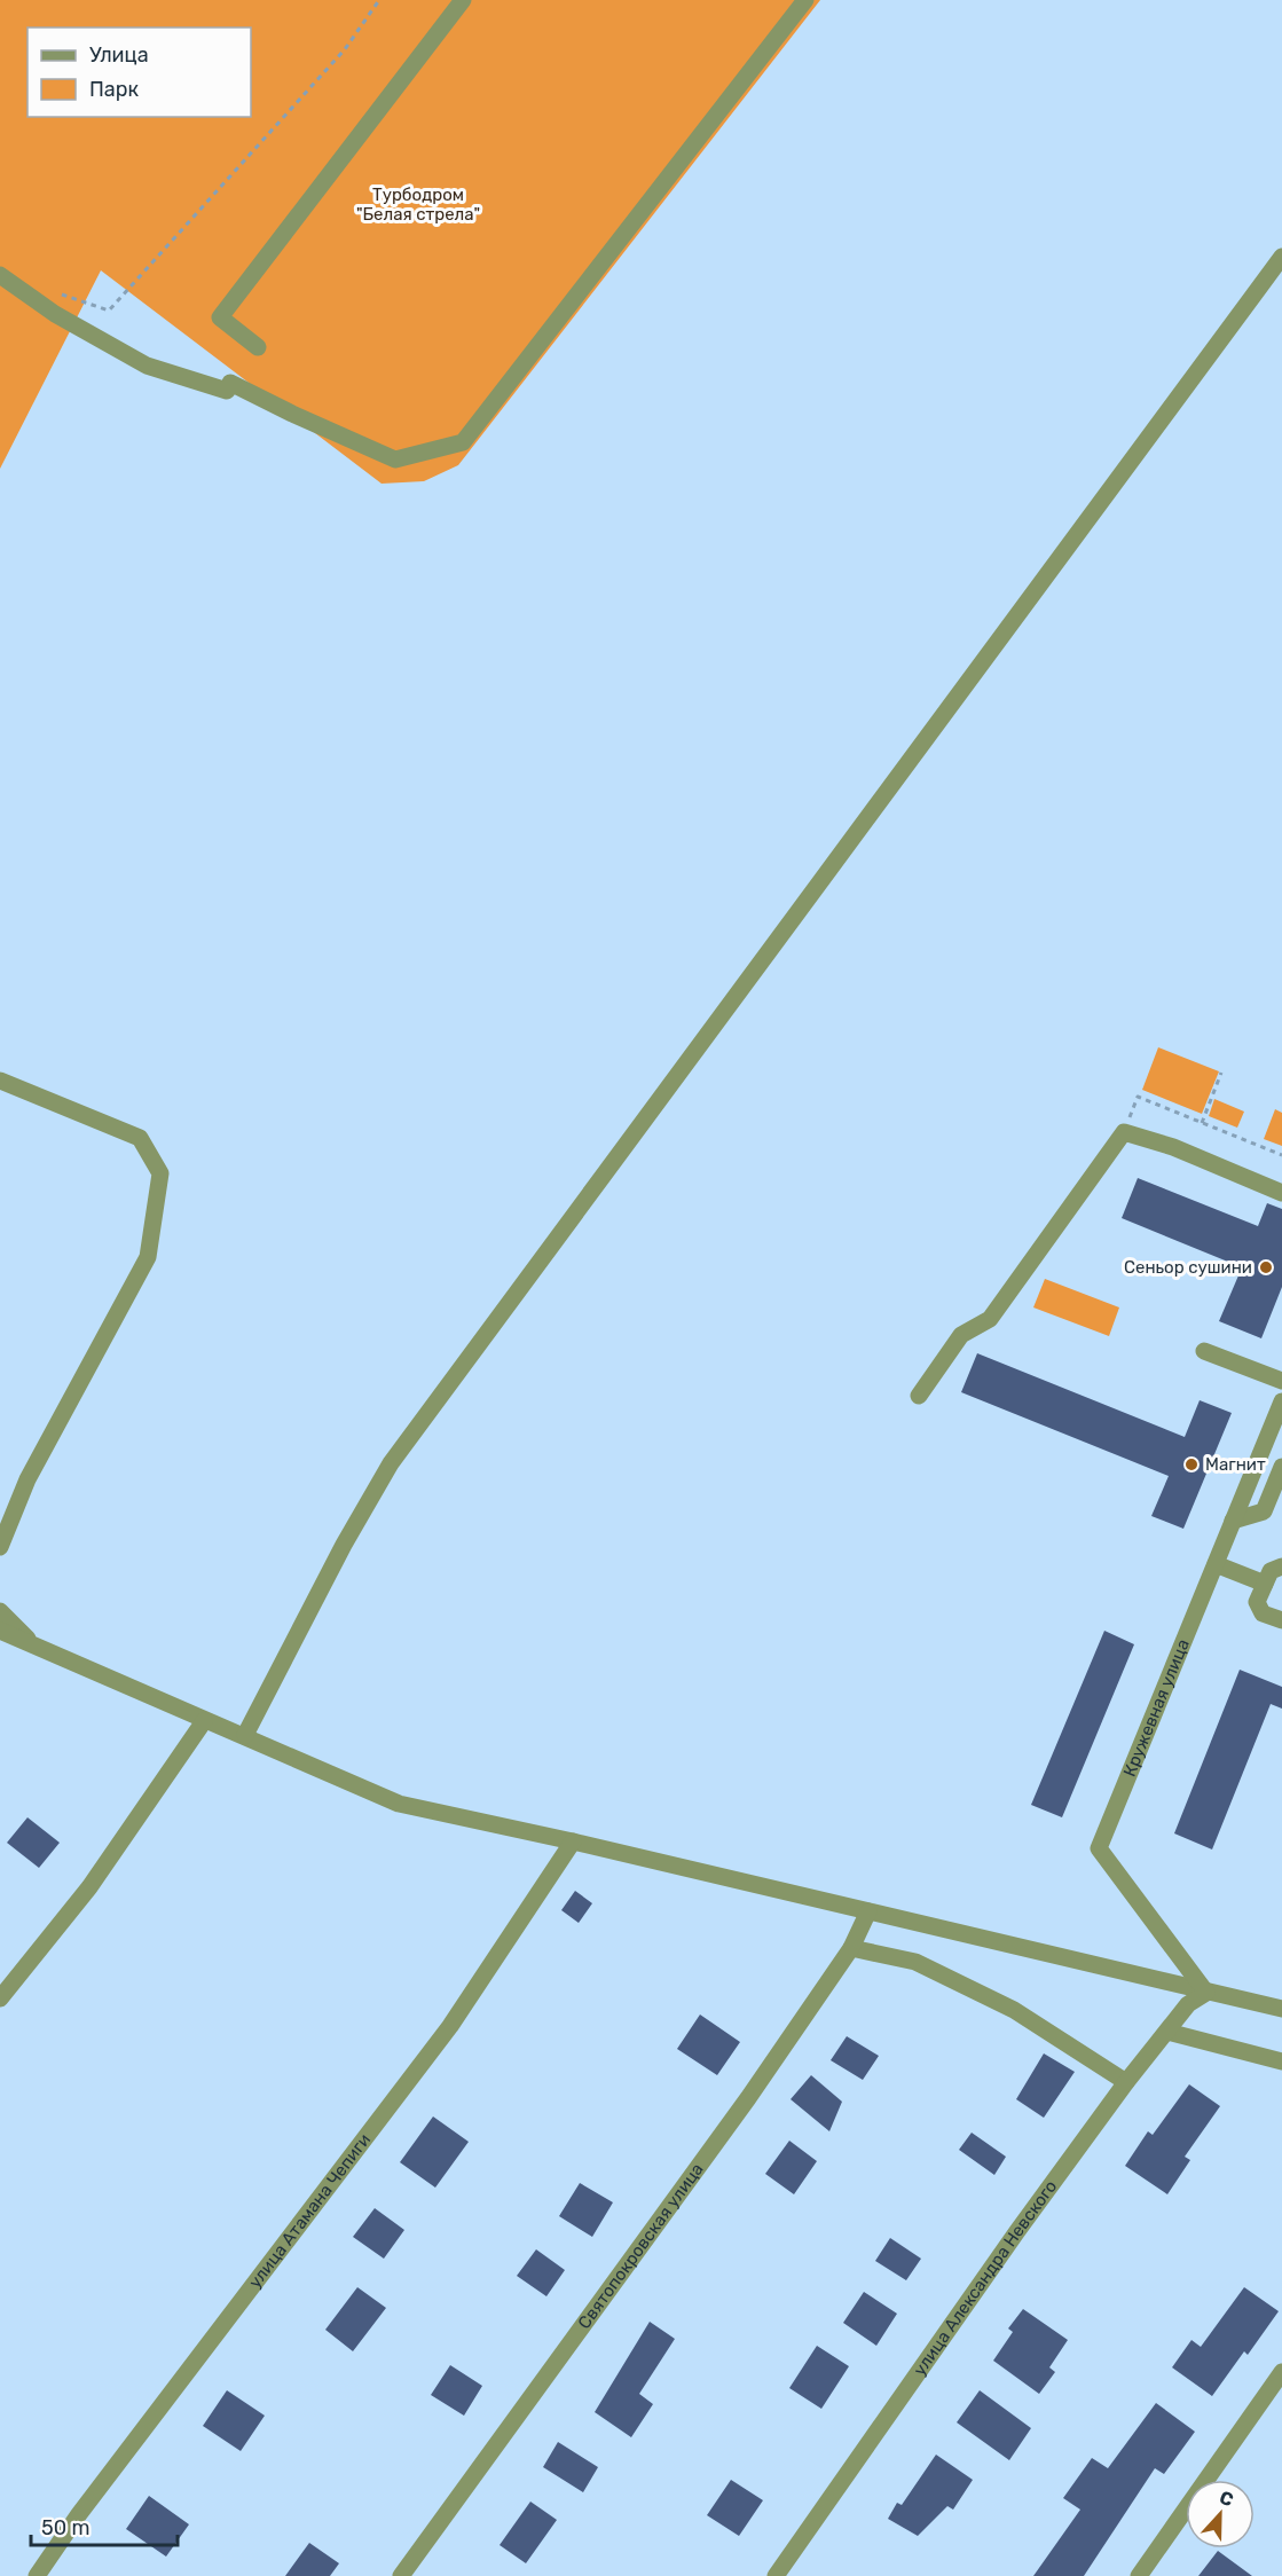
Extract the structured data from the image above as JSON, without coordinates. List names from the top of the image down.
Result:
{
  "streets": {
    "street": [
      "Кружевная улица",
      "улица Атамана Чепиги",
      "Святопокровская улица",
      "улица Александра Невского"
    ]
  },
  "crossings": [
    ["Кружевная улица", "улица Александра Невского"]
  ],
  "parks": ["Турбодром \"Белая стрела\""],
  "places": ["Сеньор сушини", "Магнит"],
  "legend": ["Улица", "Парк"],
  "scale_bar": "50 m",
  "north": "top"
}
